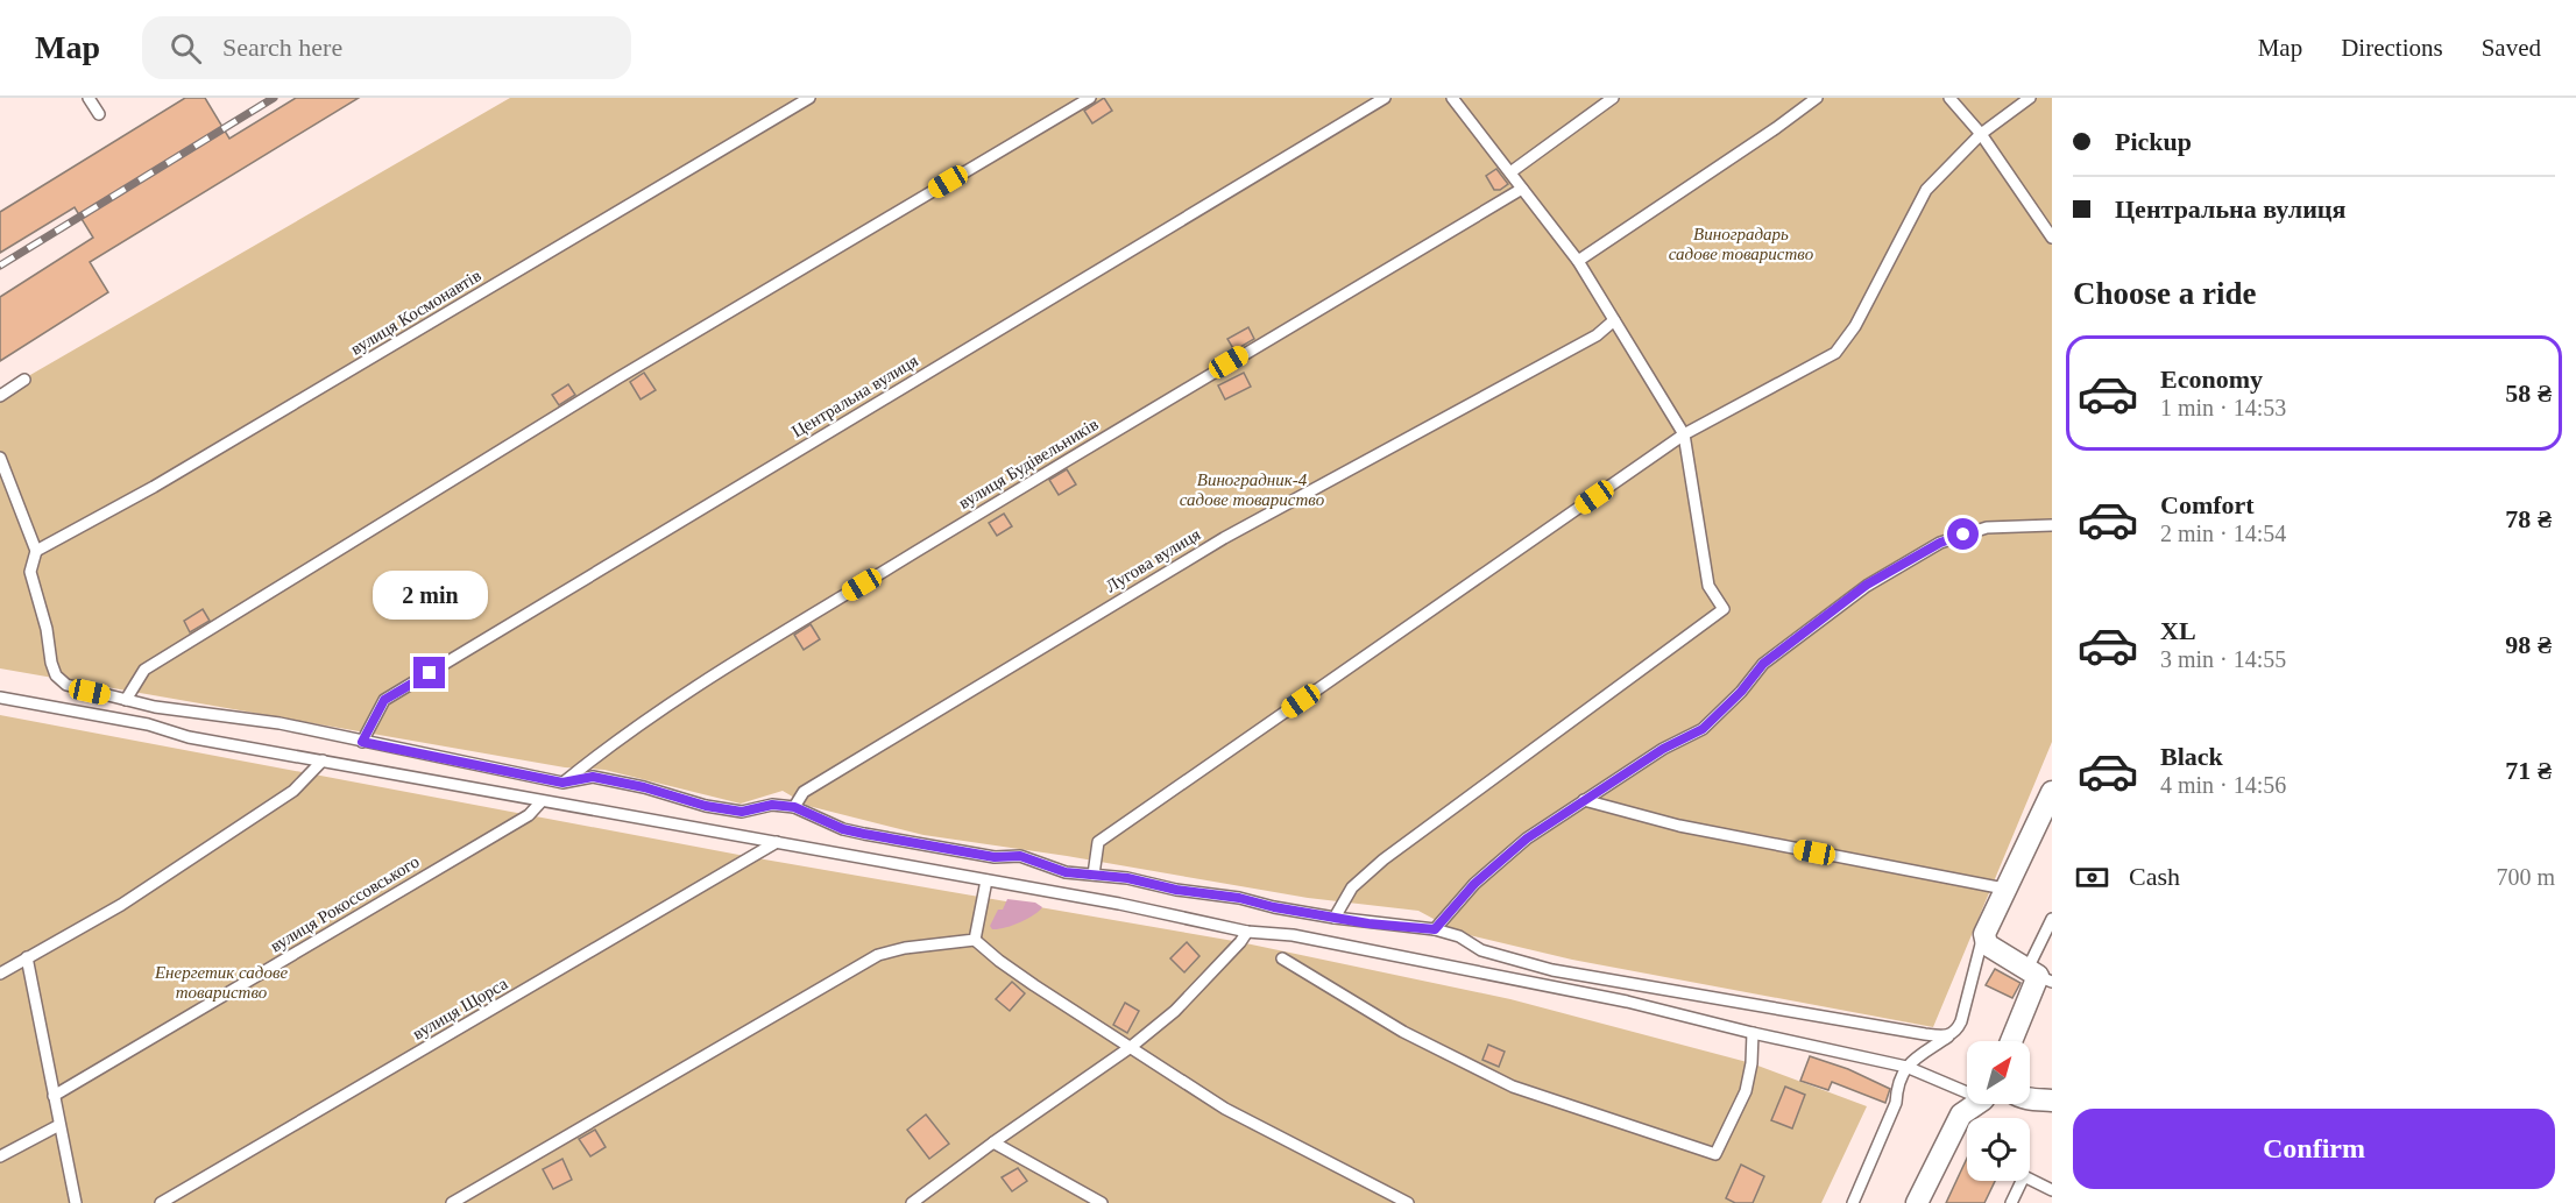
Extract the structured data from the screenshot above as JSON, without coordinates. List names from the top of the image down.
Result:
{
  "streets": {
    "lane": [
      "вулиця Космонавтів",
      "Центральна вулиця",
      "вулиця Будівельників",
      "Лугова вулиця",
      "вулиця Рокоссовського",
      "вулиця Щорса"
    ]
  },
  "parks": ["Виноградарь садове товариство", "Виноградник-4 садове товариство", "Енергетик садове товариство"],
  "north": "top right",
  "page": {
    "header": "Map",
    "search": "Search here",
    "nav": ["Map", "Directions", "Saved"],
    "banner": ["Pickup", "Центральна вулиця"],
    "heading": "Choose a ride",
    "list": [
      {
        "name": "Economy",
        "note": "1 min · 14:53",
        "value": "58 ₴"
      },
      {
        "name": "Comfort",
        "note": "2 min · 14:54",
        "value": "78 ₴"
      },
      {
        "name": "XL",
        "note": "3 min · 14:55",
        "value": "98 ₴"
      },
      {
        "name": "Black",
        "note": "4 min · 14:56",
        "value": "71 ₴"
      }
    ],
    "bubble": "2 min",
    "pay": ["Cash", "700 m"],
    "buttons": "Confirm"
  }
}
